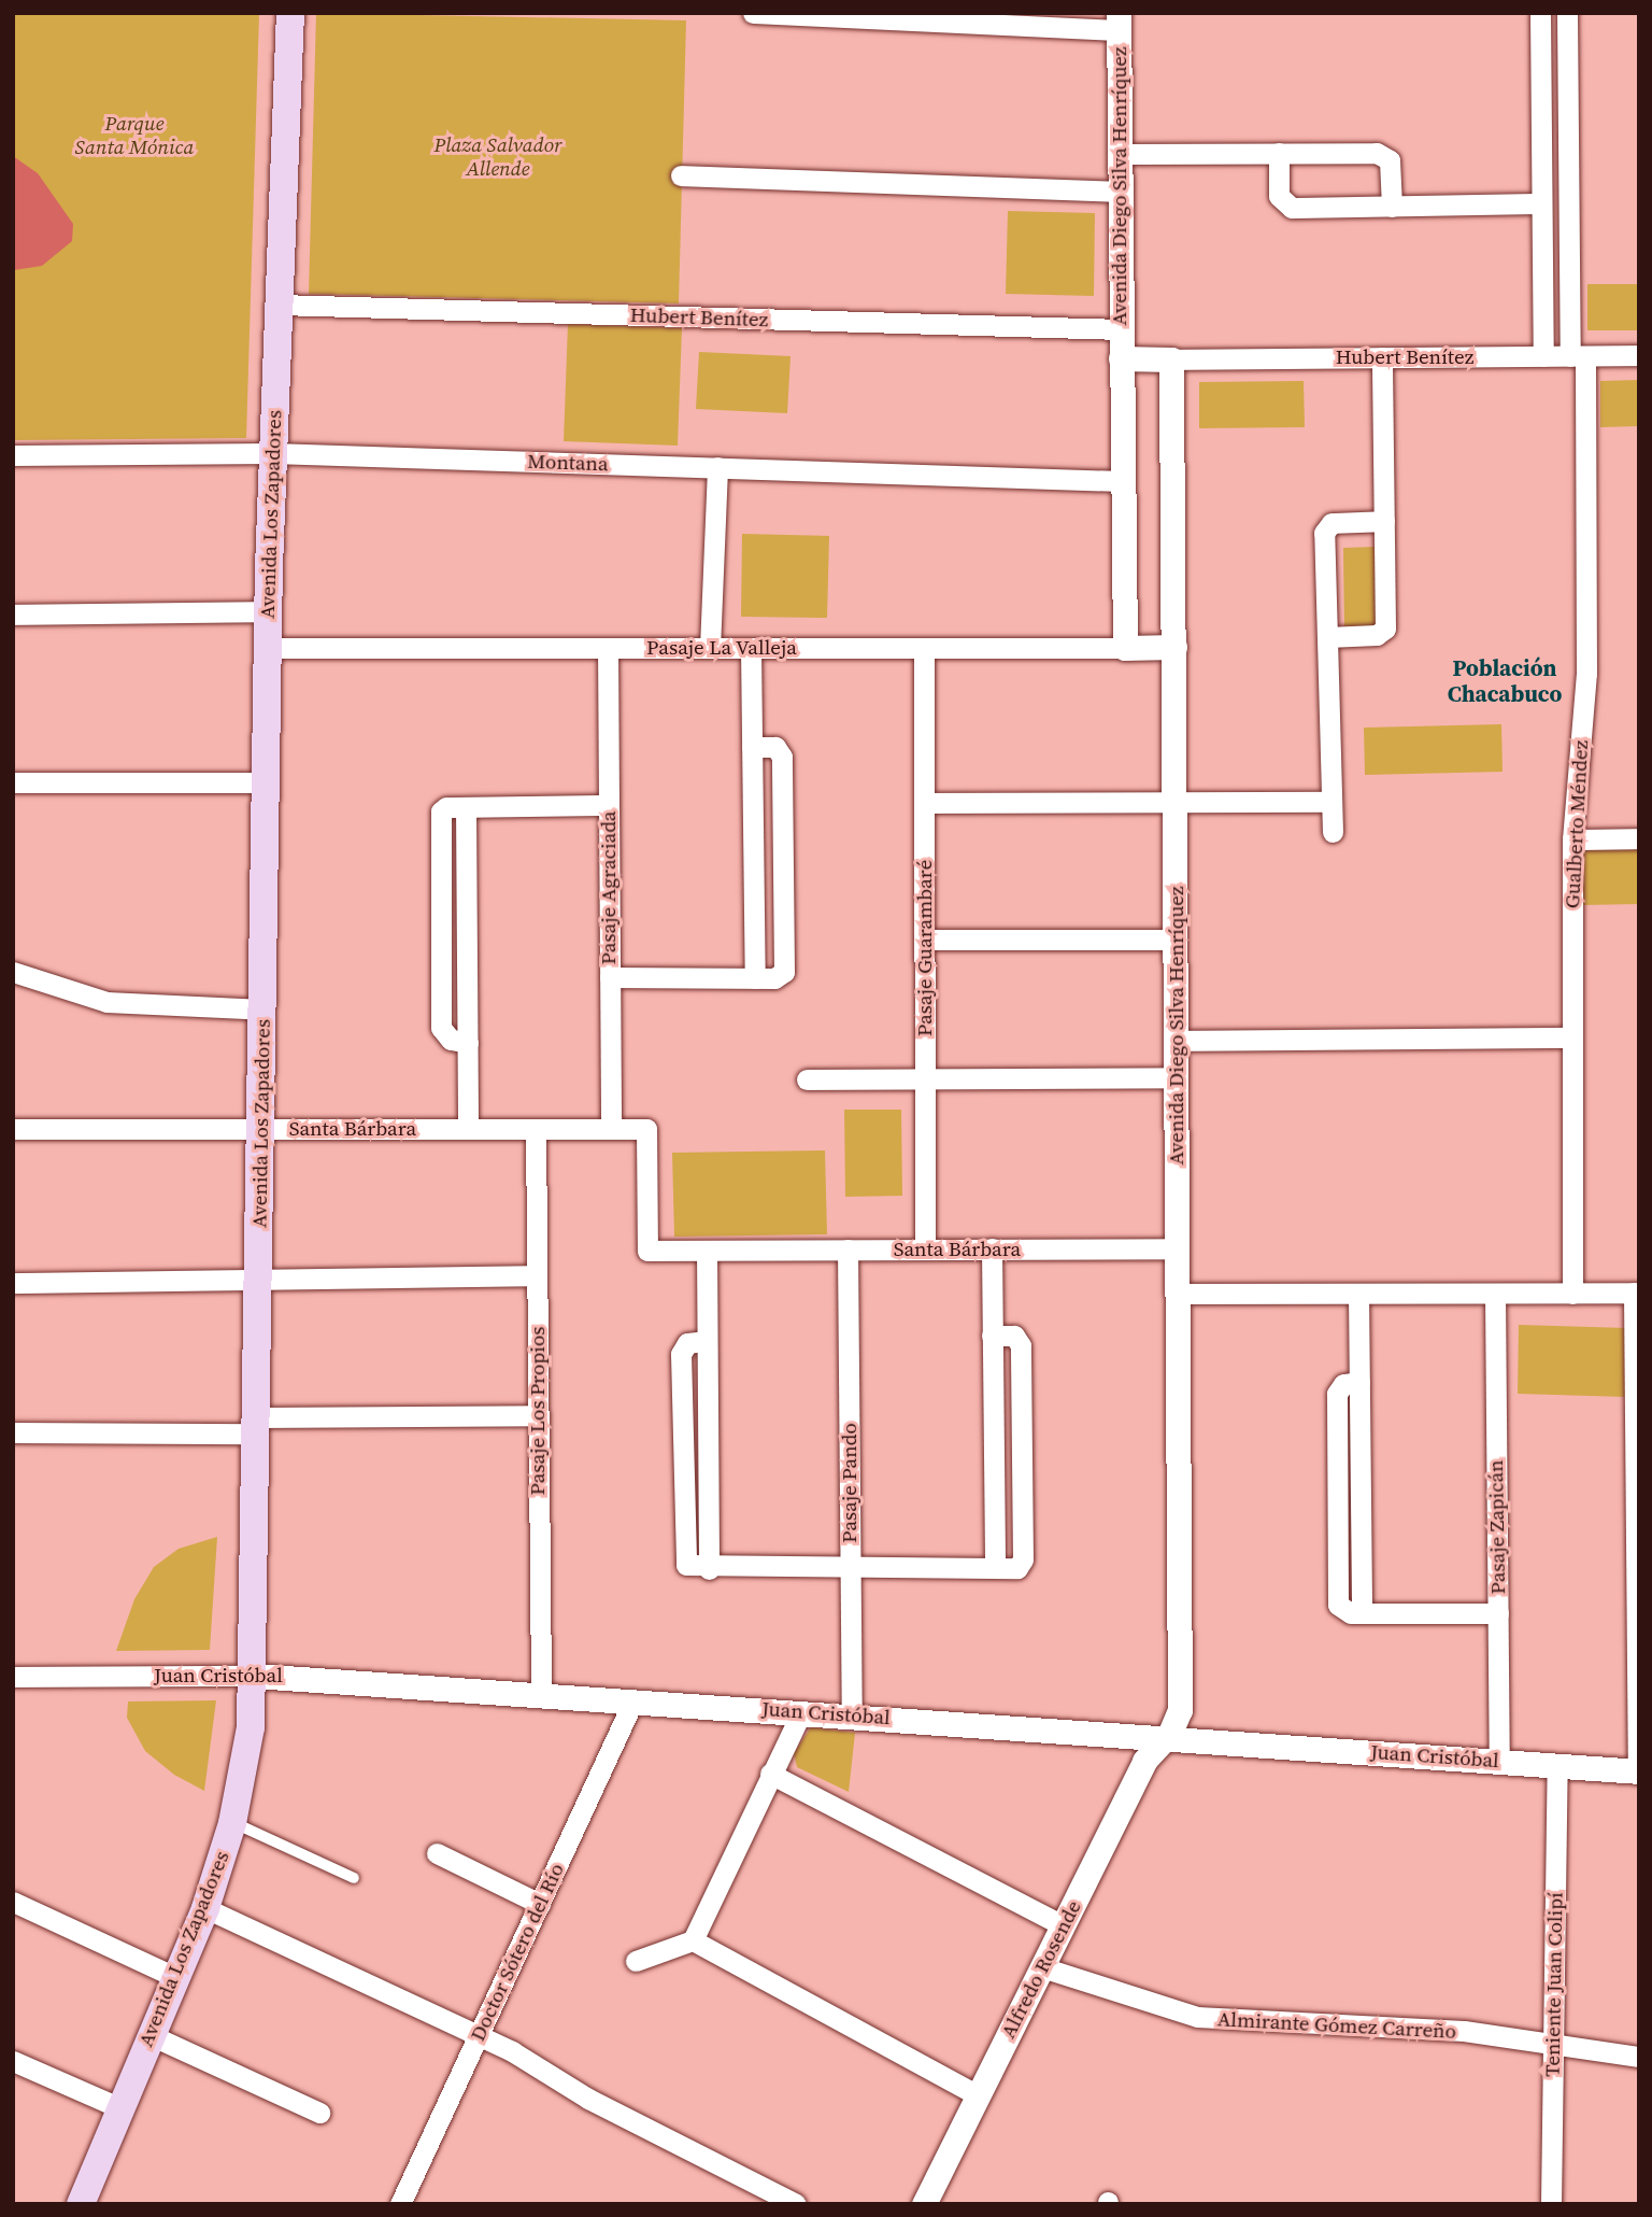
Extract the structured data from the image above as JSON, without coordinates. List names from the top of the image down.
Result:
{
  "streets": {
    "main road": ["Avenida Los Zapadores"],
    "street": [
      "Avenida Diego Silva Henríquez",
      "Hubert Benítez",
      "Montana",
      "Pasaje La Valleja",
      "Gualberto Méndez",
      "Pasaje Agraciada",
      "Pasaje Guarambaré",
      "Santa Bárbara",
      "Pasaje Los Propios",
      "Pasaje Pando",
      "Pasaje Zapicán",
      "Juan Cristóbal",
      "Doctor Sótero del Río",
      "Alfredo Rosende",
      "Teniente Juan Colipí",
      "Almirante Gómez Carreño"
    ]
  },
  "crossings": [
    ["Avenida Diego Silva Henríquez", "Hubert Benítez"],
    ["Avenida Diego Silva Henríquez", "Montana"],
    ["Avenida Diego Silva Henríquez", "Pasaje La Valleja"],
    ["Avenida Diego Silva Henríquez", "Santa Bárbara"],
    ["Avenida Diego Silva Henríquez", "Juan Cristóbal"],
    ["Avenida Diego Silva Henríquez", "Alfredo Rosende"],
    ["Hubert Benítez", "Avenida Los Zapadores"],
    ["Hubert Benítez", "Gualberto Méndez"],
    ["Montana", "Avenida Los Zapadores"],
    ["Avenida Los Zapadores", "Pasaje La Valleja"],
    ["Avenida Los Zapadores", "Santa Bárbara"],
    ["Avenida Los Zapadores", "Juan Cristóbal"],
    ["Pasaje La Valleja", "Pasaje Agraciada"],
    ["Pasaje La Valleja", "Pasaje Guarambaré"],
    ["Pasaje Agraciada", "Santa Bárbara"],
    ["Pasaje Guarambaré", "Santa Bárbara"],
    ["Santa Bárbara", "Pasaje Los Propios"],
    ["Santa Bárbara", "Pasaje Pando"],
    ["Pasaje Los Propios", "Juan Cristóbal"],
    ["Pasaje Pando", "Juan Cristóbal"],
    ["Pasaje Zapicán", "Juan Cristóbal"],
    ["Juan Cristóbal", "Doctor Sótero del Río"],
    ["Juan Cristóbal", "Alfredo Rosende"],
    ["Juan Cristóbal", "Teniente Juan Colipí"],
    ["Alfredo Rosende", "Almirante Gómez Carreño"],
    ["Teniente Juan Colipí", "Almirante Gómez Carreño"]
  ],
  "districts": ["Población Chacabuco"],
  "parks": ["Parque Santa Mónica", "Plaza Salvador Allende"]
}
